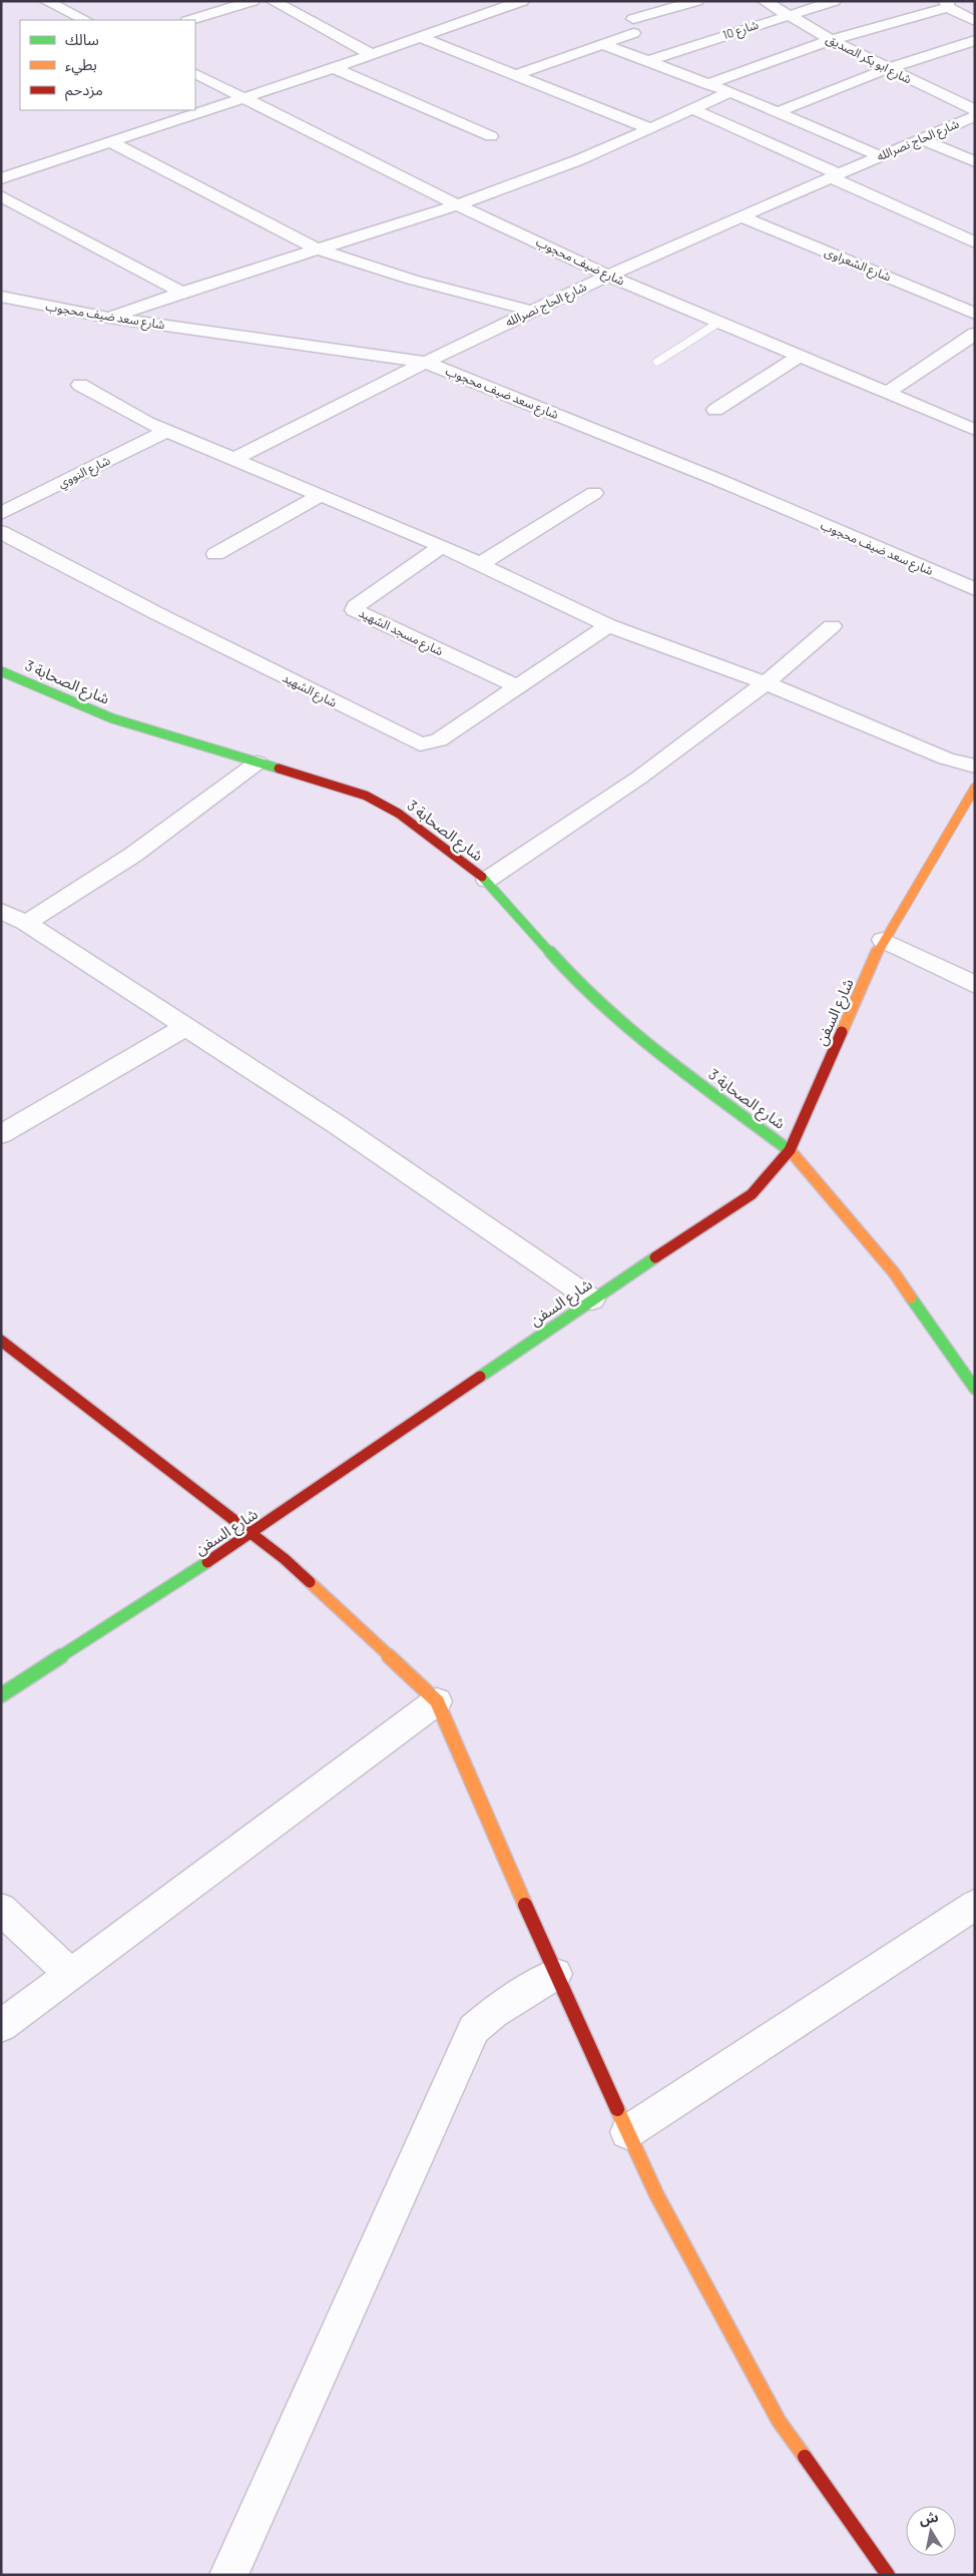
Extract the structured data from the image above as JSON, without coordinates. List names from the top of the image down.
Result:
{
  "streets": {
    "street": [
      "شارع 10",
      "شارع ابو بكر الصديق",
      "شارع الحاج نصرالله",
      "شارع ضيف محجوب",
      "شارع الشعراوى",
      "شارع سعد ضيف محجوب",
      "شارع النووي",
      "شارع مسجد الشهيد",
      "شارع الصحابة 3",
      "شارع الشهيد",
      "شارع السفن"
    ]
  },
  "crossings": [
    ["شارع 10", "شارع ابو بكر الصديق"],
    ["شارع الحاج نصرالله", "شارع ضيف محجوب"],
    ["شارع الحاج نصرالله", "شارع الشعراوى"],
    ["شارع الحاج نصرالله", "شارع سعد ضيف محجوب"],
    ["شارع مسجد الشهيد", "شارع الشهيد"],
    ["شارع الصحابة 3", "شارع السفن"]
  ],
  "legend": ["سالك", "بطيء", "مزدحم"],
  "north": "top"
}
